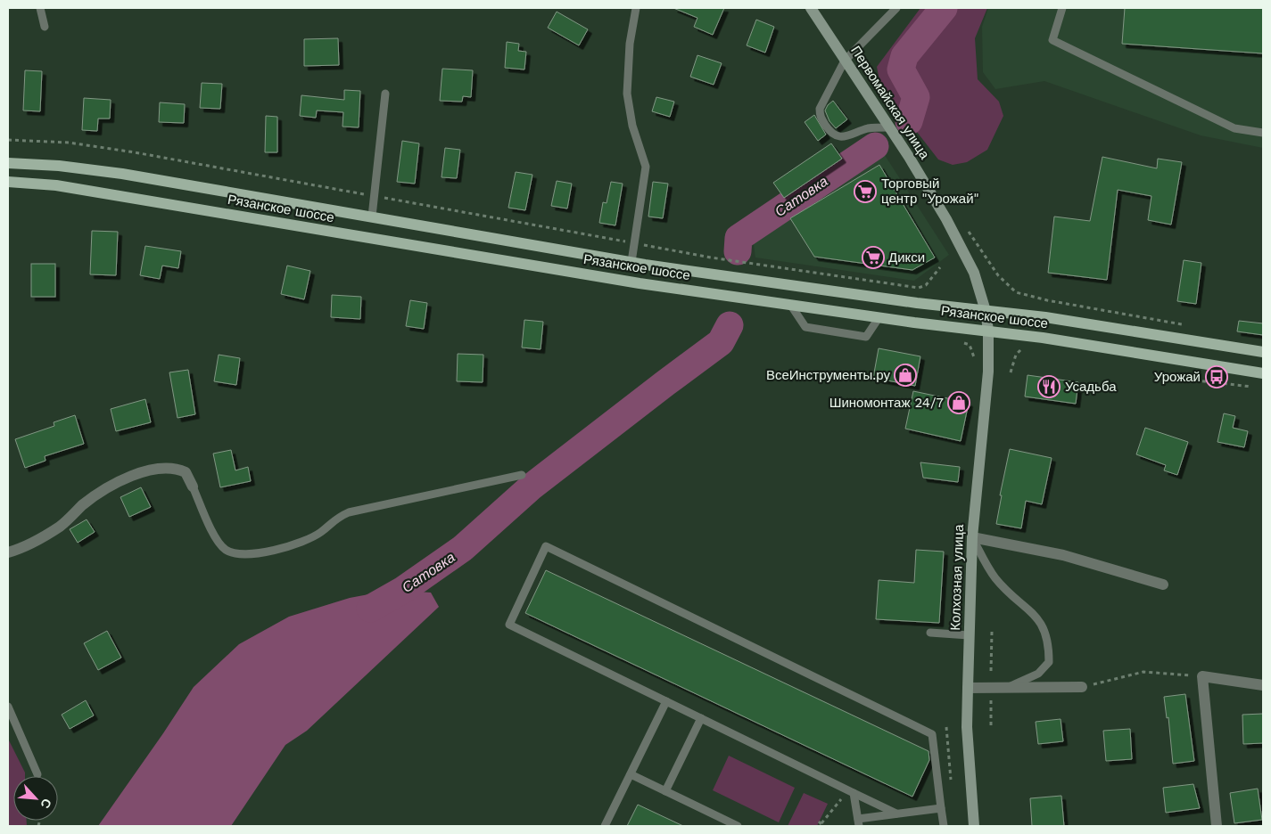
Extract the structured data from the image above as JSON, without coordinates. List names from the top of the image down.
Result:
{
  "streets": {
    "main road": ["Первомайская улица", "Рязанское шоссе", "Колхозная улица"]
  },
  "crossings": [
    ["Первомайская улица", "Рязанское шоссе"],
    ["Первомайская улица", "Колхозная улица"],
    ["Рязанское шоссе", "Колхозная улица"]
  ],
  "water": ["Сатовка"],
  "places": {
    "supermarket": ["Торговый центр \"Урожай\"", "Дикси"],
    "shop": ["ВсеИнструменты.ру", "Шиномонтаж 24/7"],
    "bus stop": ["Урожай"],
    "restaurant": ["Усадьба"]
  },
  "north": "bottom right"
}
